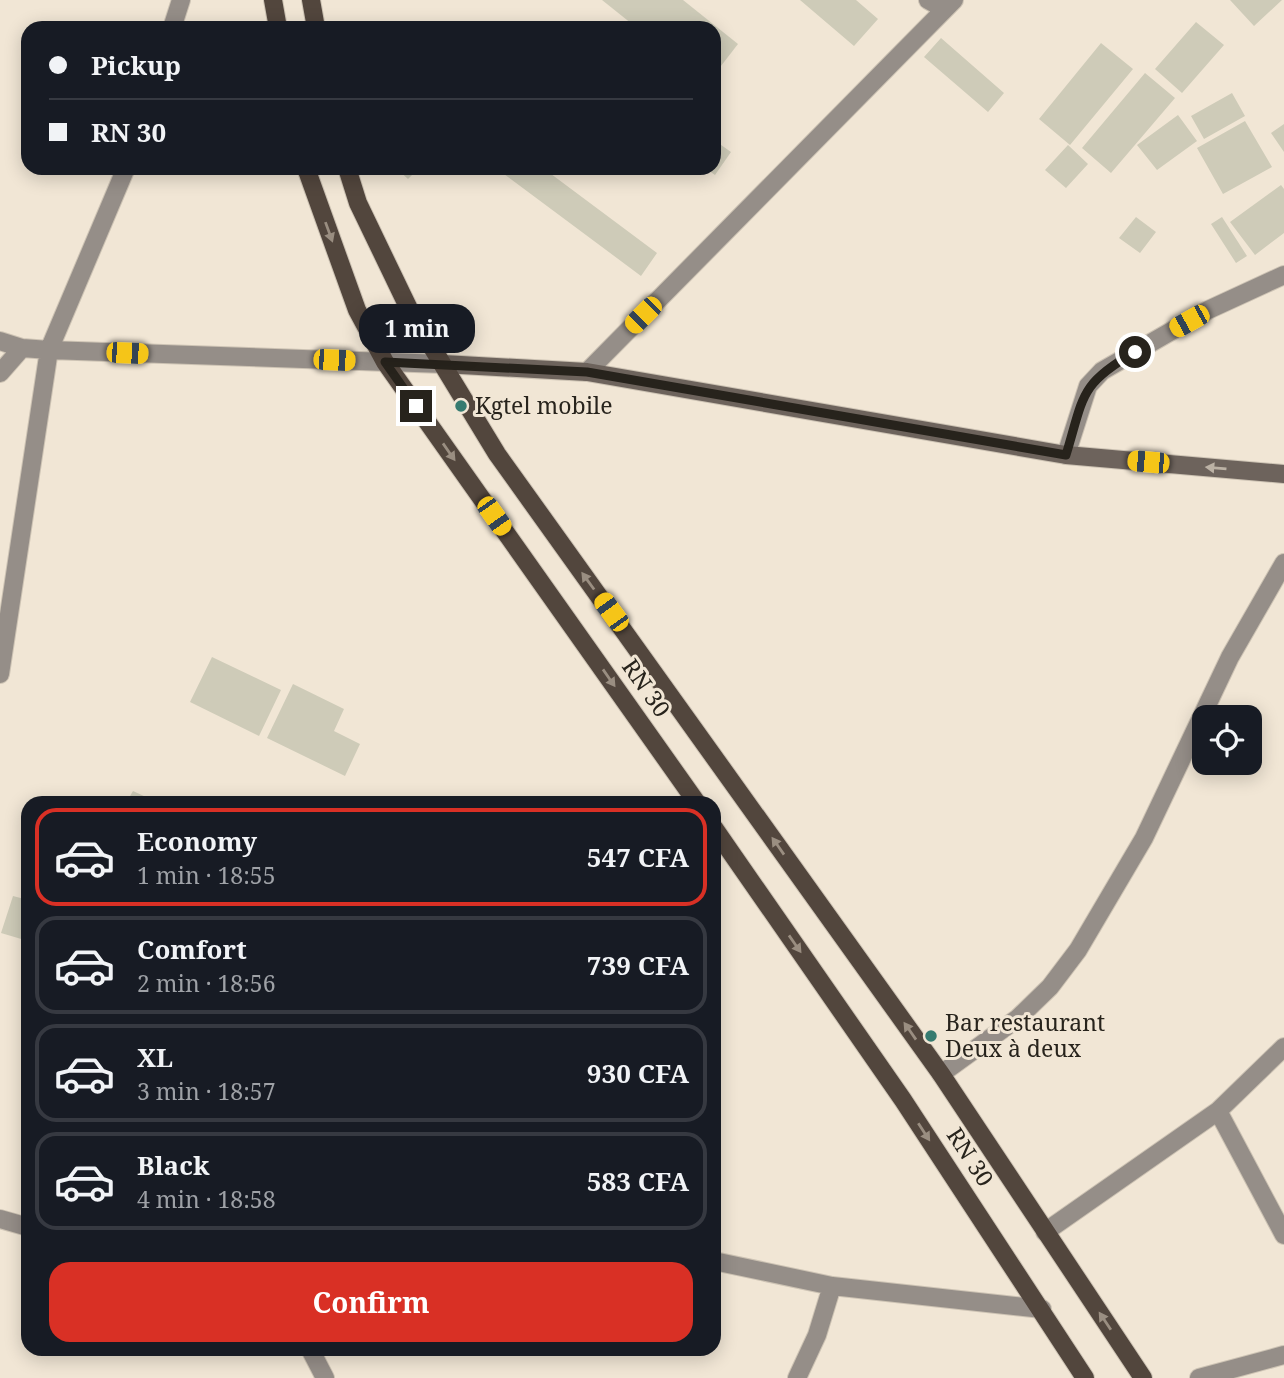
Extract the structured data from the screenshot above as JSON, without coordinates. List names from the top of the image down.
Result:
{
  "streets": {
    "main road": ["RN 30"]
  },
  "places": ["Kgtel mobile", "Bar restaurant Deux à deux"],
  "page": {
    "banner": ["Pickup", "RN 30"],
    "bubble": "1 min",
    "list": [
      {
        "name": "Economy",
        "note": "1 min · 18:55",
        "value": "547 CFA"
      },
      {
        "name": "Comfort",
        "note": "2 min · 18:56",
        "value": "739 CFA"
      },
      {
        "name": "XL",
        "note": "3 min · 18:57",
        "value": "930 CFA"
      },
      {
        "name": "Black",
        "note": "4 min · 18:58",
        "value": "583 CFA"
      }
    ],
    "buttons": "Confirm"
  }
}
